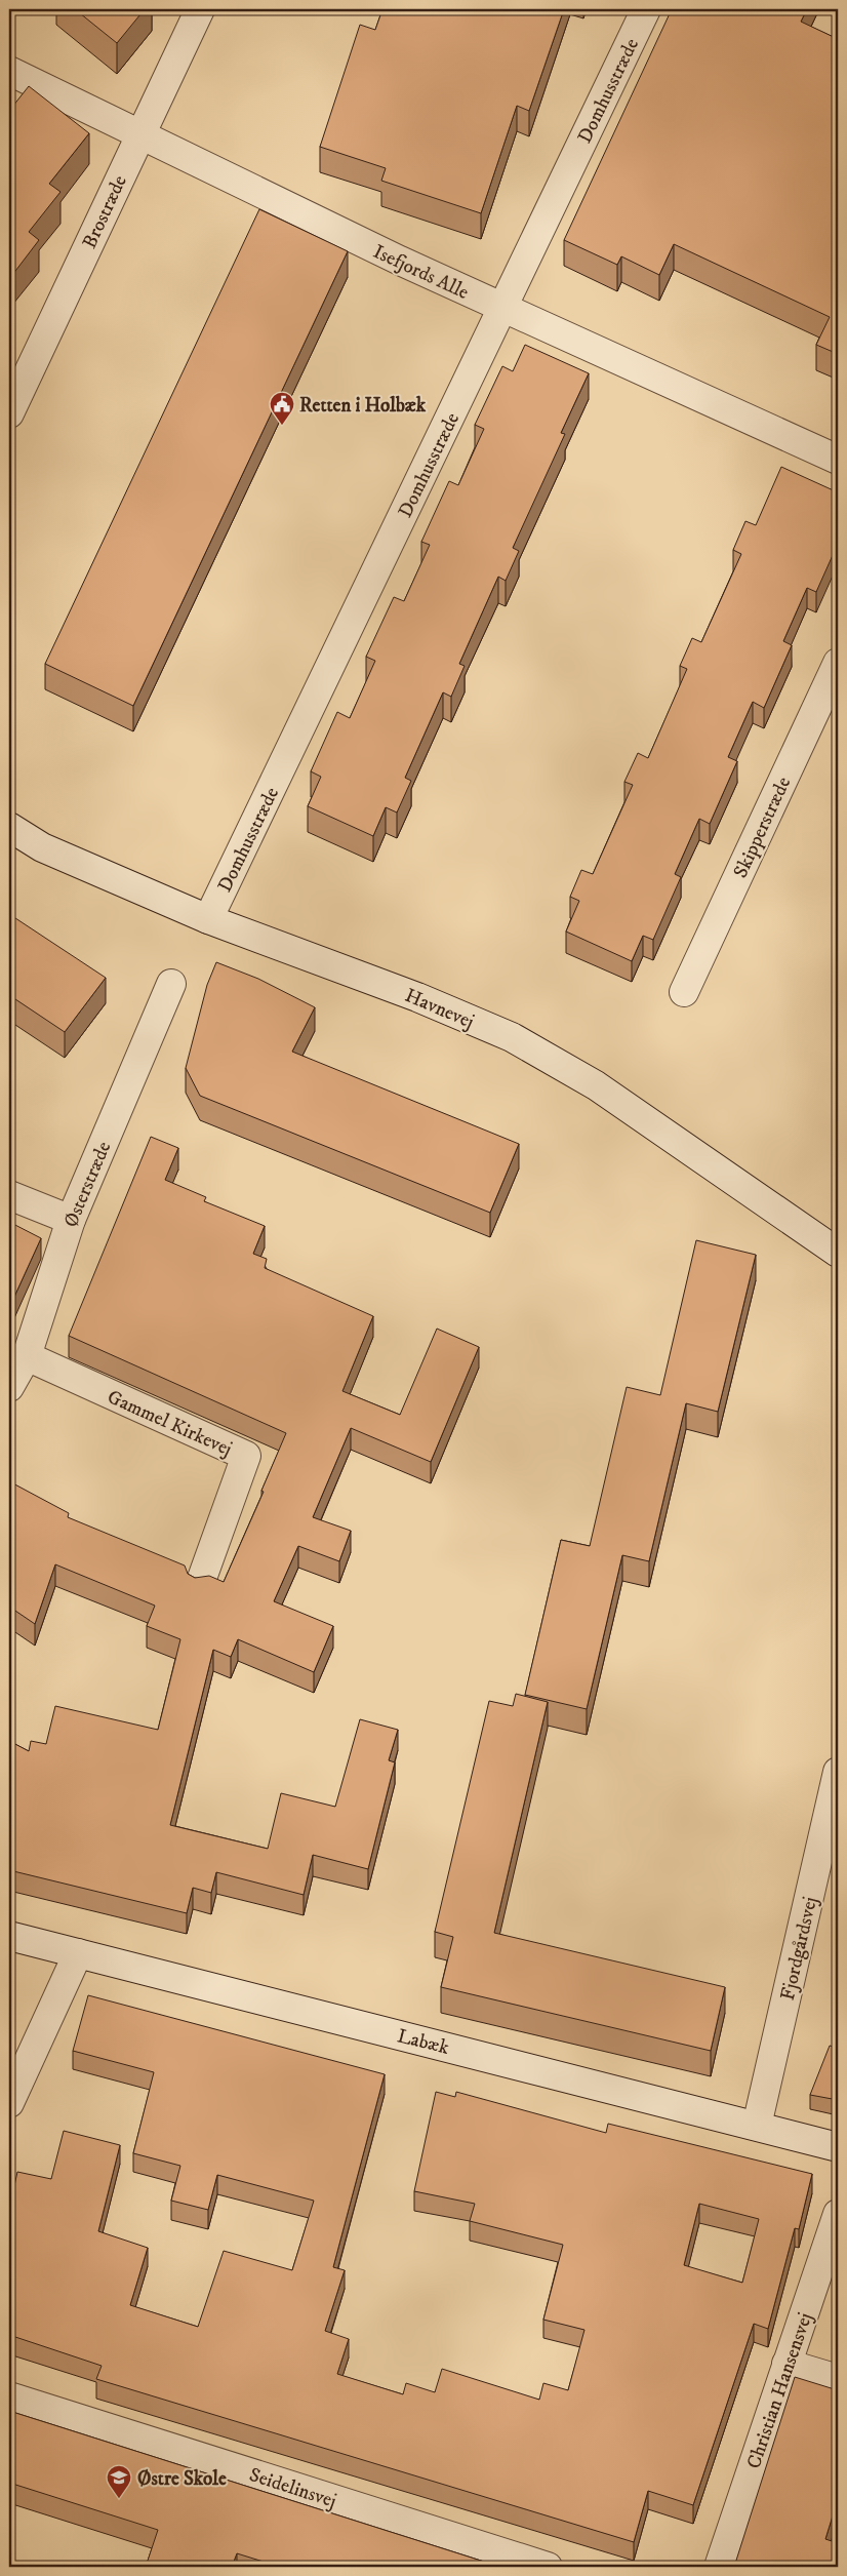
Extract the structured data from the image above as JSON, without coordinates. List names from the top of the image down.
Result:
{
  "streets": {
    "street": [
      "Domhusstræde",
      "Brostræde",
      "Isefjords Alle",
      "Skipperstræde",
      "Havnevej",
      "Østerstræde",
      "Gammel Kirkevej",
      "Fjordgårdsvej",
      "Labæk",
      "Christian Hansensvej",
      "Seidelinsvej"
    ]
  },
  "crossings": [
    ["Domhusstræde", "Isefjords Alle"],
    ["Domhusstræde", "Havnevej"],
    ["Brostræde", "Isefjords Alle"],
    ["Østerstræde", "Gammel Kirkevej"],
    ["Fjordgårdsvej", "Labæk"]
  ],
  "places": {
    "public building": ["Retten i Holbæk"],
    "school or university": ["Østre Skole"]
  }
}
